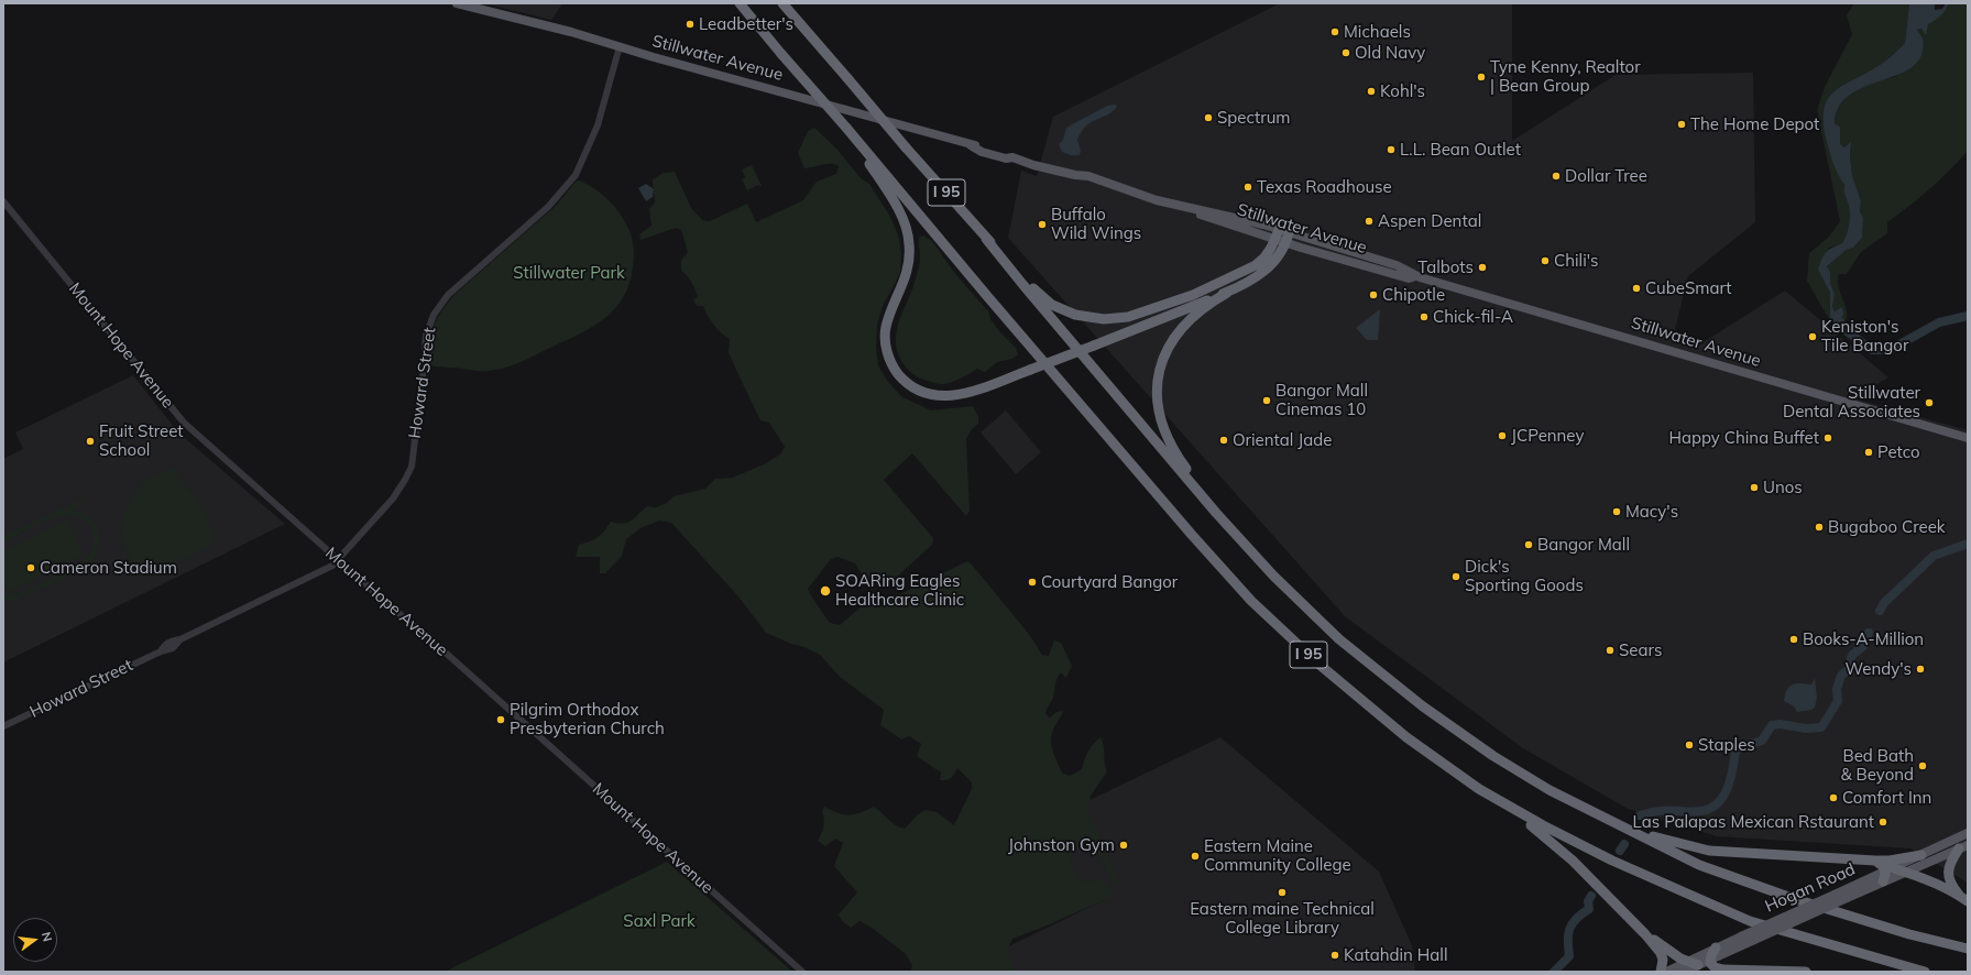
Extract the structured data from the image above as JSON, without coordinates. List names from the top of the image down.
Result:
{
  "streets": {
    "highway": ["I 95"],
    "main road": ["Stillwater Avenue", "Hogan Road"],
    "street": ["Mount Hope Avenue", "Howard Street"]
  },
  "crossings": [
    ["Stillwater Avenue", "Howard Street"],
    ["Mount Hope Avenue", "Howard Street"]
  ],
  "parks": ["Stillwater Park", "Saxl Park"],
  "places": [
    "Leadbetter's",
    "Michaels",
    "Old Navy",
    "Tyne Kenny, Realtor | Bean Group",
    "Kohl's",
    "Spectrum",
    "The Home Depot",
    "L.L. Bean Outlet",
    "Dollar Tree",
    "Texas Roadhouse",
    "Aspen Dental",
    "Buffalo Wild Wings",
    "Chili's",
    "Talbots",
    "CubeSmart",
    "Chipotle",
    "Chick-fil-A",
    "Keniston's Tile Bangor",
    "Bangor Mall Cinemas 10",
    "Stillwater Dental Associates",
    "JCPenney",
    "Happy China Buffet",
    "Oriental Jade",
    "Fruit Street School",
    "Petco",
    "Unos",
    "Macy's",
    "Bugaboo Creek",
    "Bangor Mall",
    "Cameron Stadium",
    "Dick's Sporting Goods",
    "Courtyard Bangor",
    "SOARing Eagles Healthcare Clinic",
    "Books-A-Million",
    "Sears",
    "Wendy's",
    "Pilgrim Orthodox Presbyterian Church",
    "Staples",
    "Bed Bath & Beyond",
    "Comfort Inn",
    "Las Palapas Mexican Rstaurant",
    "Johnston Gym",
    "Eastern Maine Community College",
    "Eastern maine Technical College Library",
    "Katahdin Hall"
  ],
  "north": "right"
}
